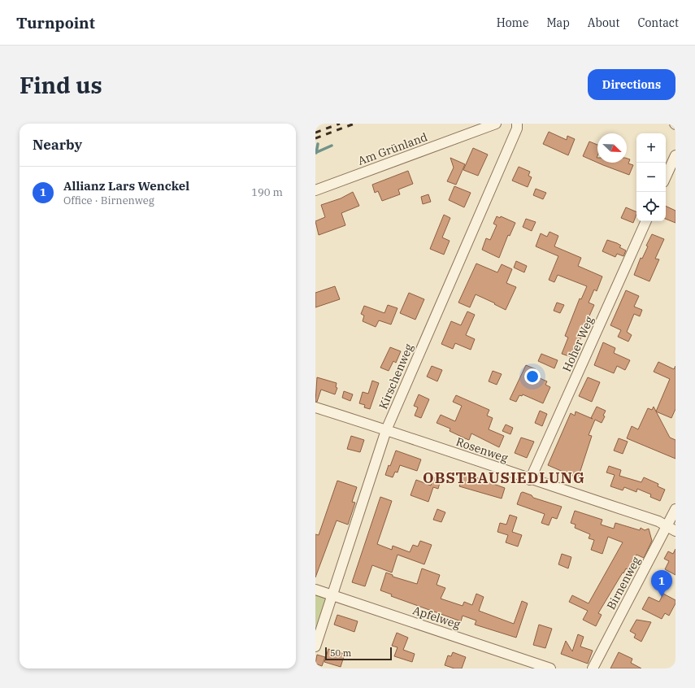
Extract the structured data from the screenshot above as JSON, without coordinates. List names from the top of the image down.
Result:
{
  "streets": {
    "street": [
      "Am Grünland",
      "Hoher Weg",
      "Kirschenweg",
      "Rosenweg",
      "Birnenweg",
      "Apfelweg"
    ]
  },
  "crossings": [
    ["Hoher Weg", "Rosenweg"],
    ["Kirschenweg", "Rosenweg"],
    ["Kirschenweg", "Apfelweg"],
    ["Rosenweg", "Birnenweg"]
  ],
  "districts": ["OBSTBAUSIEDLUNG"],
  "scale_bar": "50 m",
  "north": "bottom right",
  "page": {
    "header": "Turnpoint",
    "nav": [
      "Home",
      "Map",
      "About",
      "Contact"
    ],
    "buttons": "Directions",
    "title": "Find us",
    "heading": "Nearby",
    "map_buttons": ["+", "−"],
    "list": [
      {
        "mark": "1",
        "name": "Allianz Lars Wenckel",
        "note": "Office · Birnenweg",
        "value": "190 m"
      }
    ],
    "pins": "1",
    "scale": "50 m"
  }
}
